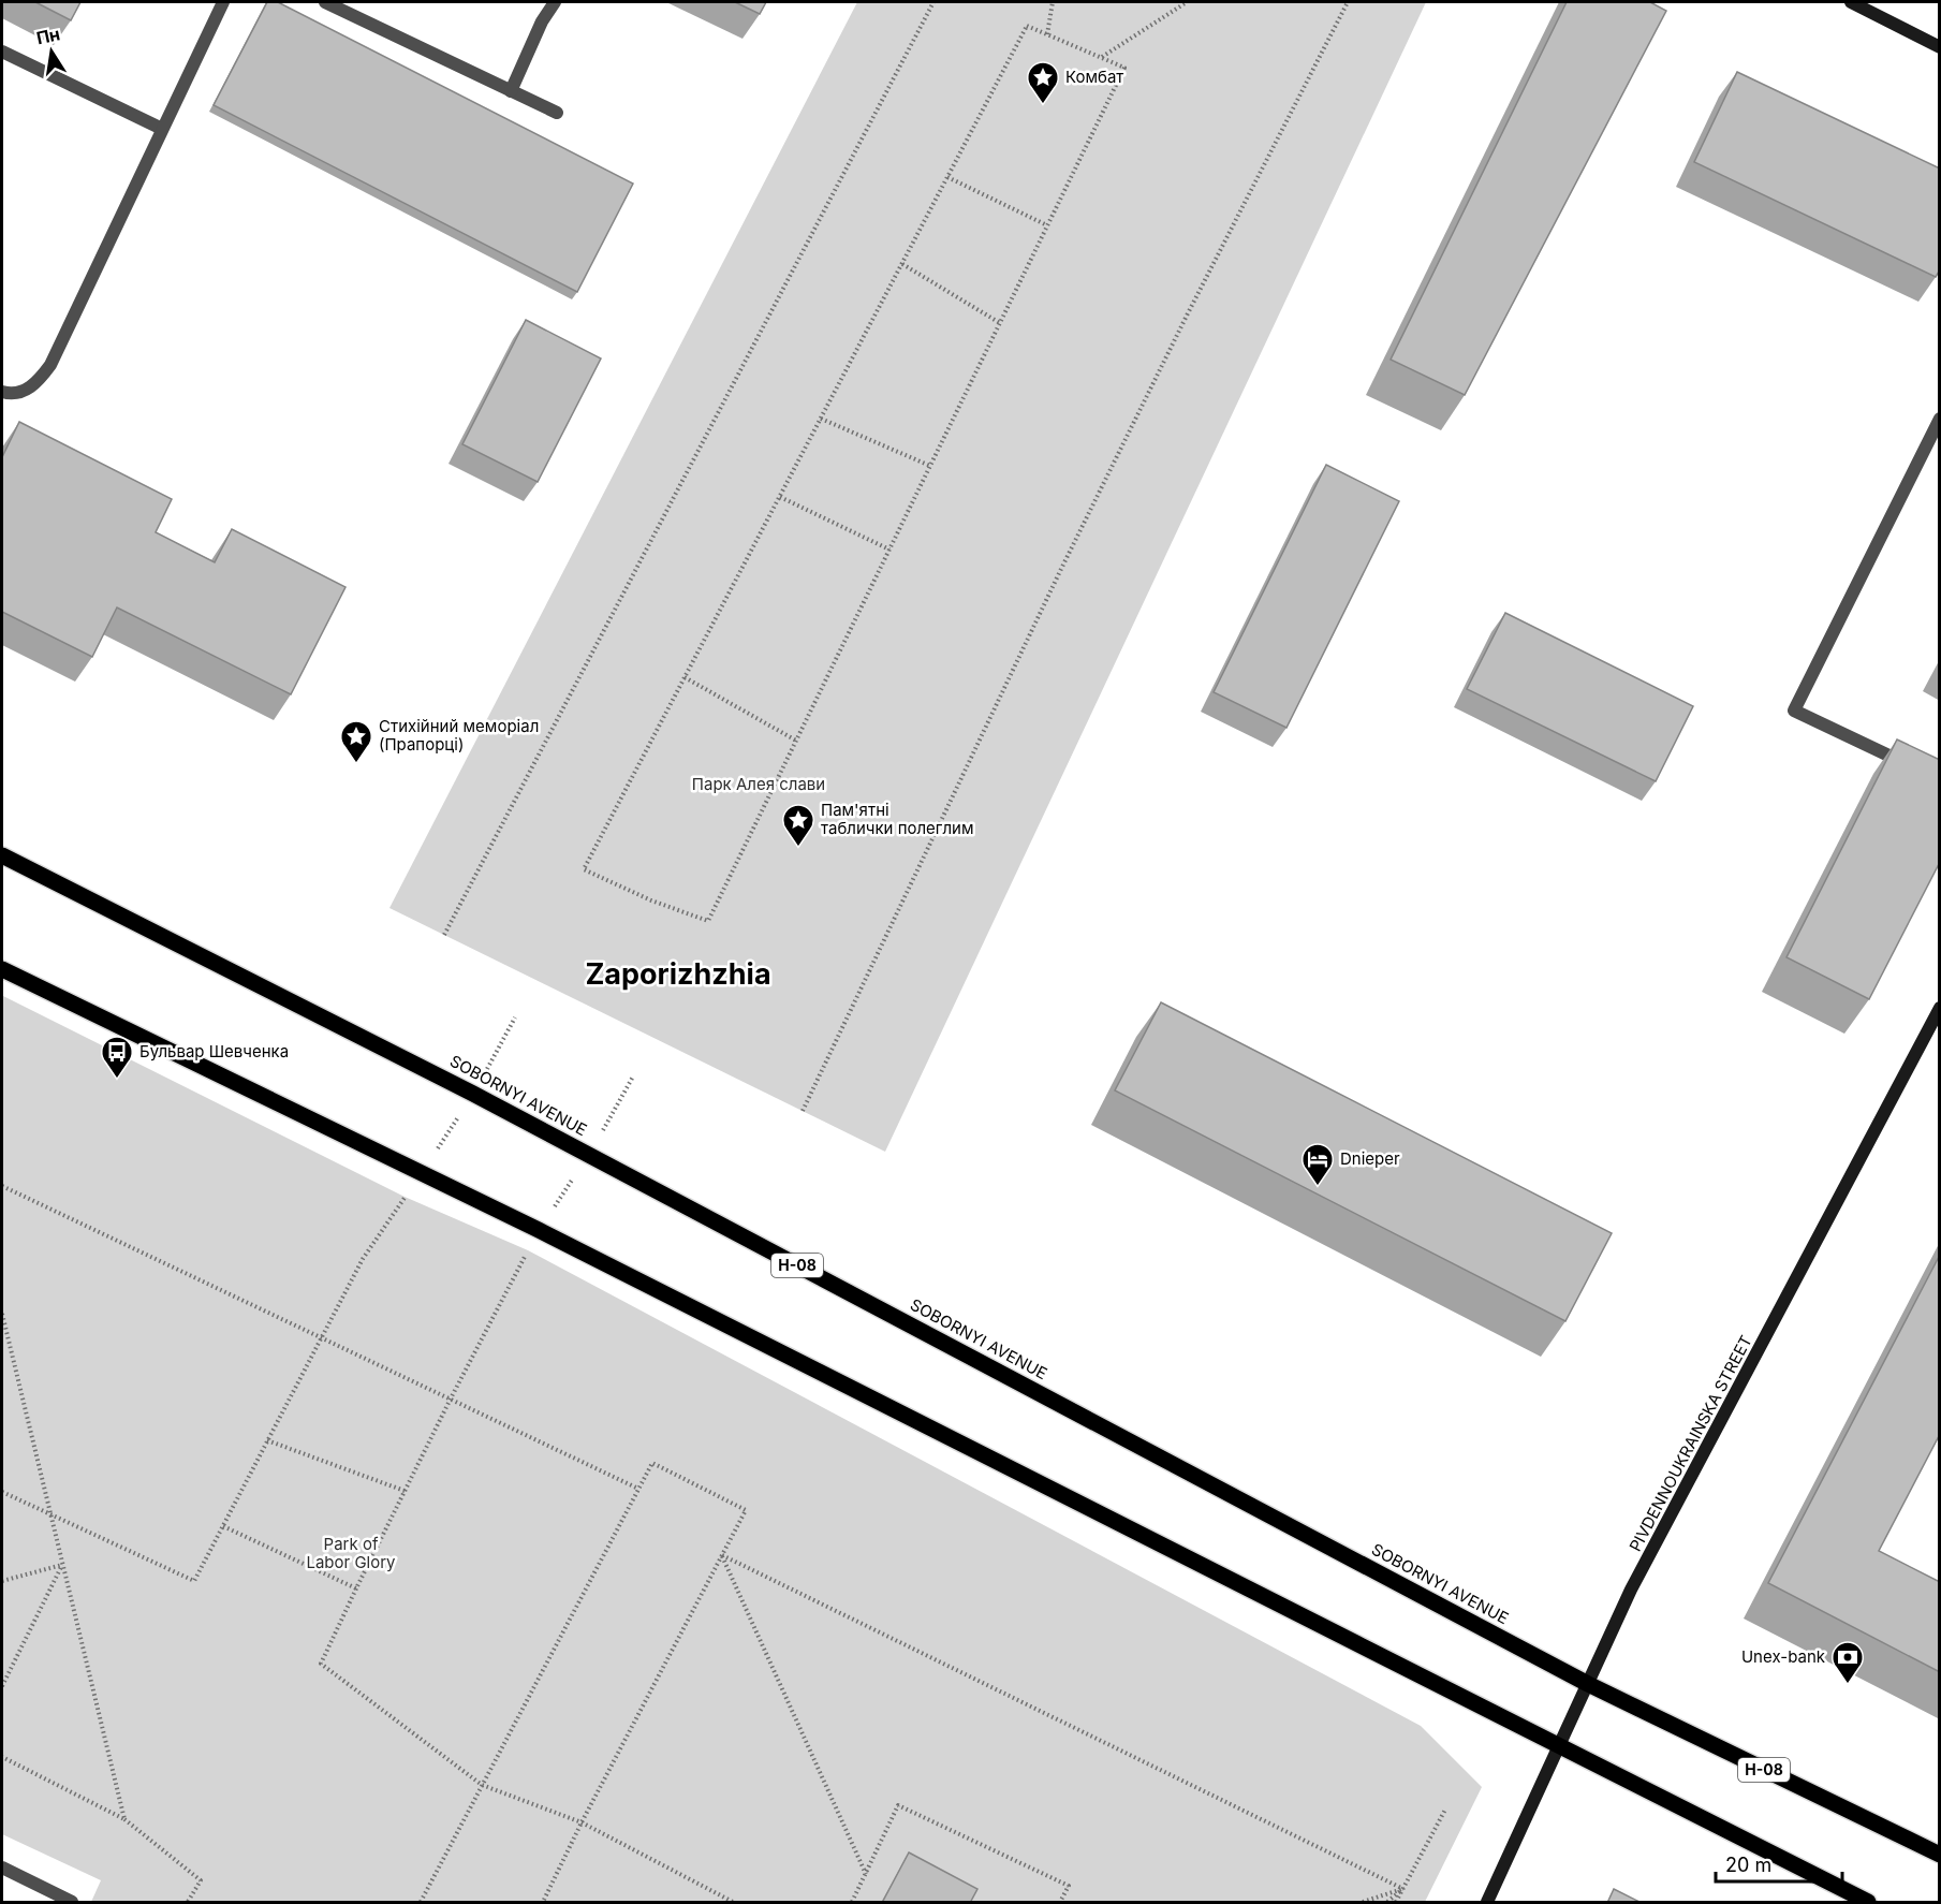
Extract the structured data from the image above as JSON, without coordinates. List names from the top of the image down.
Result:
{
  "streets": {
    "main road": ["SOBORNYI AVENUE", "Н-08"],
    "street": ["PIVDENNOUKRAINSKA STREET"]
  },
  "crossings": [
    ["SOBORNYI AVENUE", "PIVDENNOUKRAINSKA STREET"]
  ],
  "districts": ["Zaporizhzhia"],
  "parks": ["Парк Алея слави", "Park of Labor Glory"],
  "places": {
    "place": ["Комбат", "Стихійний меморіал (Прапорці)", "Пам'ятні таблички полеглим"],
    "bus stop": ["Бульвар Шевченка"],
    "hotel": ["Dnieper"],
    "bank": ["Unex-bank"]
  },
  "scale_bar": "20 m",
  "north": "top"
}
